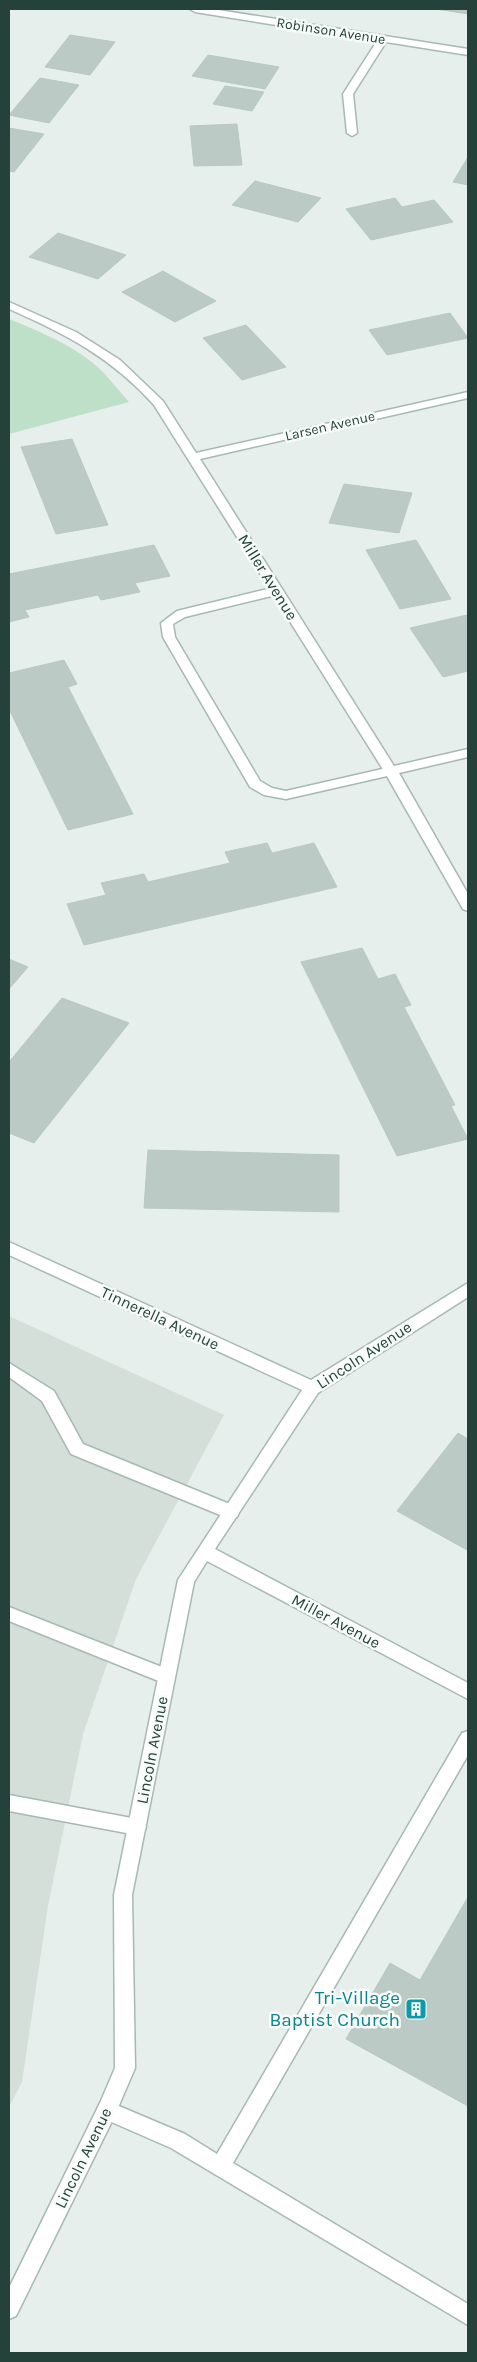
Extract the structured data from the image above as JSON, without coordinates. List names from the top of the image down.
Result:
{
  "streets": {
    "street": [
      "Robinson Avenue",
      "Larsen Avenue",
      "Miller Avenue",
      "Tinnerella Avenue",
      "Lincoln Avenue"
    ]
  },
  "crossings": [
    ["Larsen Avenue", "Miller Avenue"],
    ["Miller Avenue", "Lincoln Avenue"],
    ["Tinnerella Avenue", "Lincoln Avenue"]
  ],
  "places": {
    "building": ["Tri-Village Baptist Church"]
  }
}
